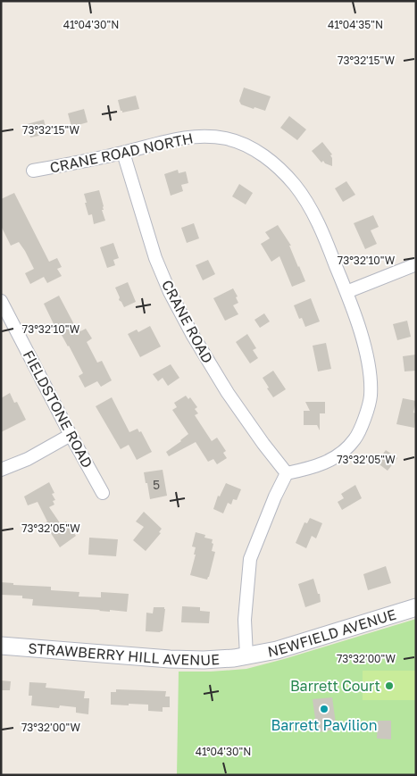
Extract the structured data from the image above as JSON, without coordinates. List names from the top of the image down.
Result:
{
  "streets": {
    "main road": ["NEWFIELD AVENUE", "STRAWBERRY HILL AVENUE"],
    "street": ["CRANE ROAD NORTH", "CRANE ROAD", "FIELDSTONE ROAD"]
  },
  "crossings": [
    ["CRANE ROAD NORTH", "CRANE ROAD"],
    ["NEWFIELD AVENUE", "STRAWBERRY HILL AVENUE"]
  ],
  "places": ["Barrett Court", "Barrett Pavilion"],
  "house_numbers": ["5"],
  "coordinates": [
    "41°04'30\"N",
    "41°04'35\"N",
    "73°32'15\"W",
    "73°32'10\"W",
    "73°32'05\"W",
    "73°32'00\"W"
  ]
}
